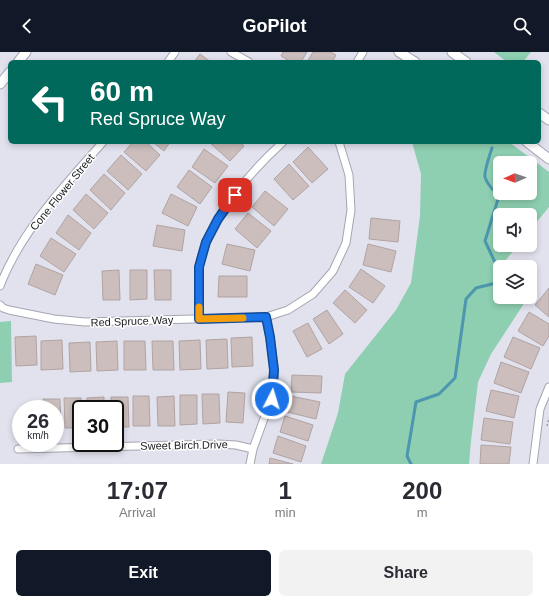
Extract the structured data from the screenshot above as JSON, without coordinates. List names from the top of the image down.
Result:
{
  "streets": {
    "street": ["Cone Flower Street", "Red Spruce Way", "Sweet Birch Drive"]
  },
  "north": "left",
  "page": {
    "header": "GoPilot",
    "turn": ["60 m", "Red Spruce Way"],
    "speed": "26 km/h",
    "limit": "30",
    "eta": [
      "17:07",
      "Arrival",
      "1",
      "min",
      "200",
      "m"
    ],
    "buttons": ["Exit", "Share"]
  }
}
